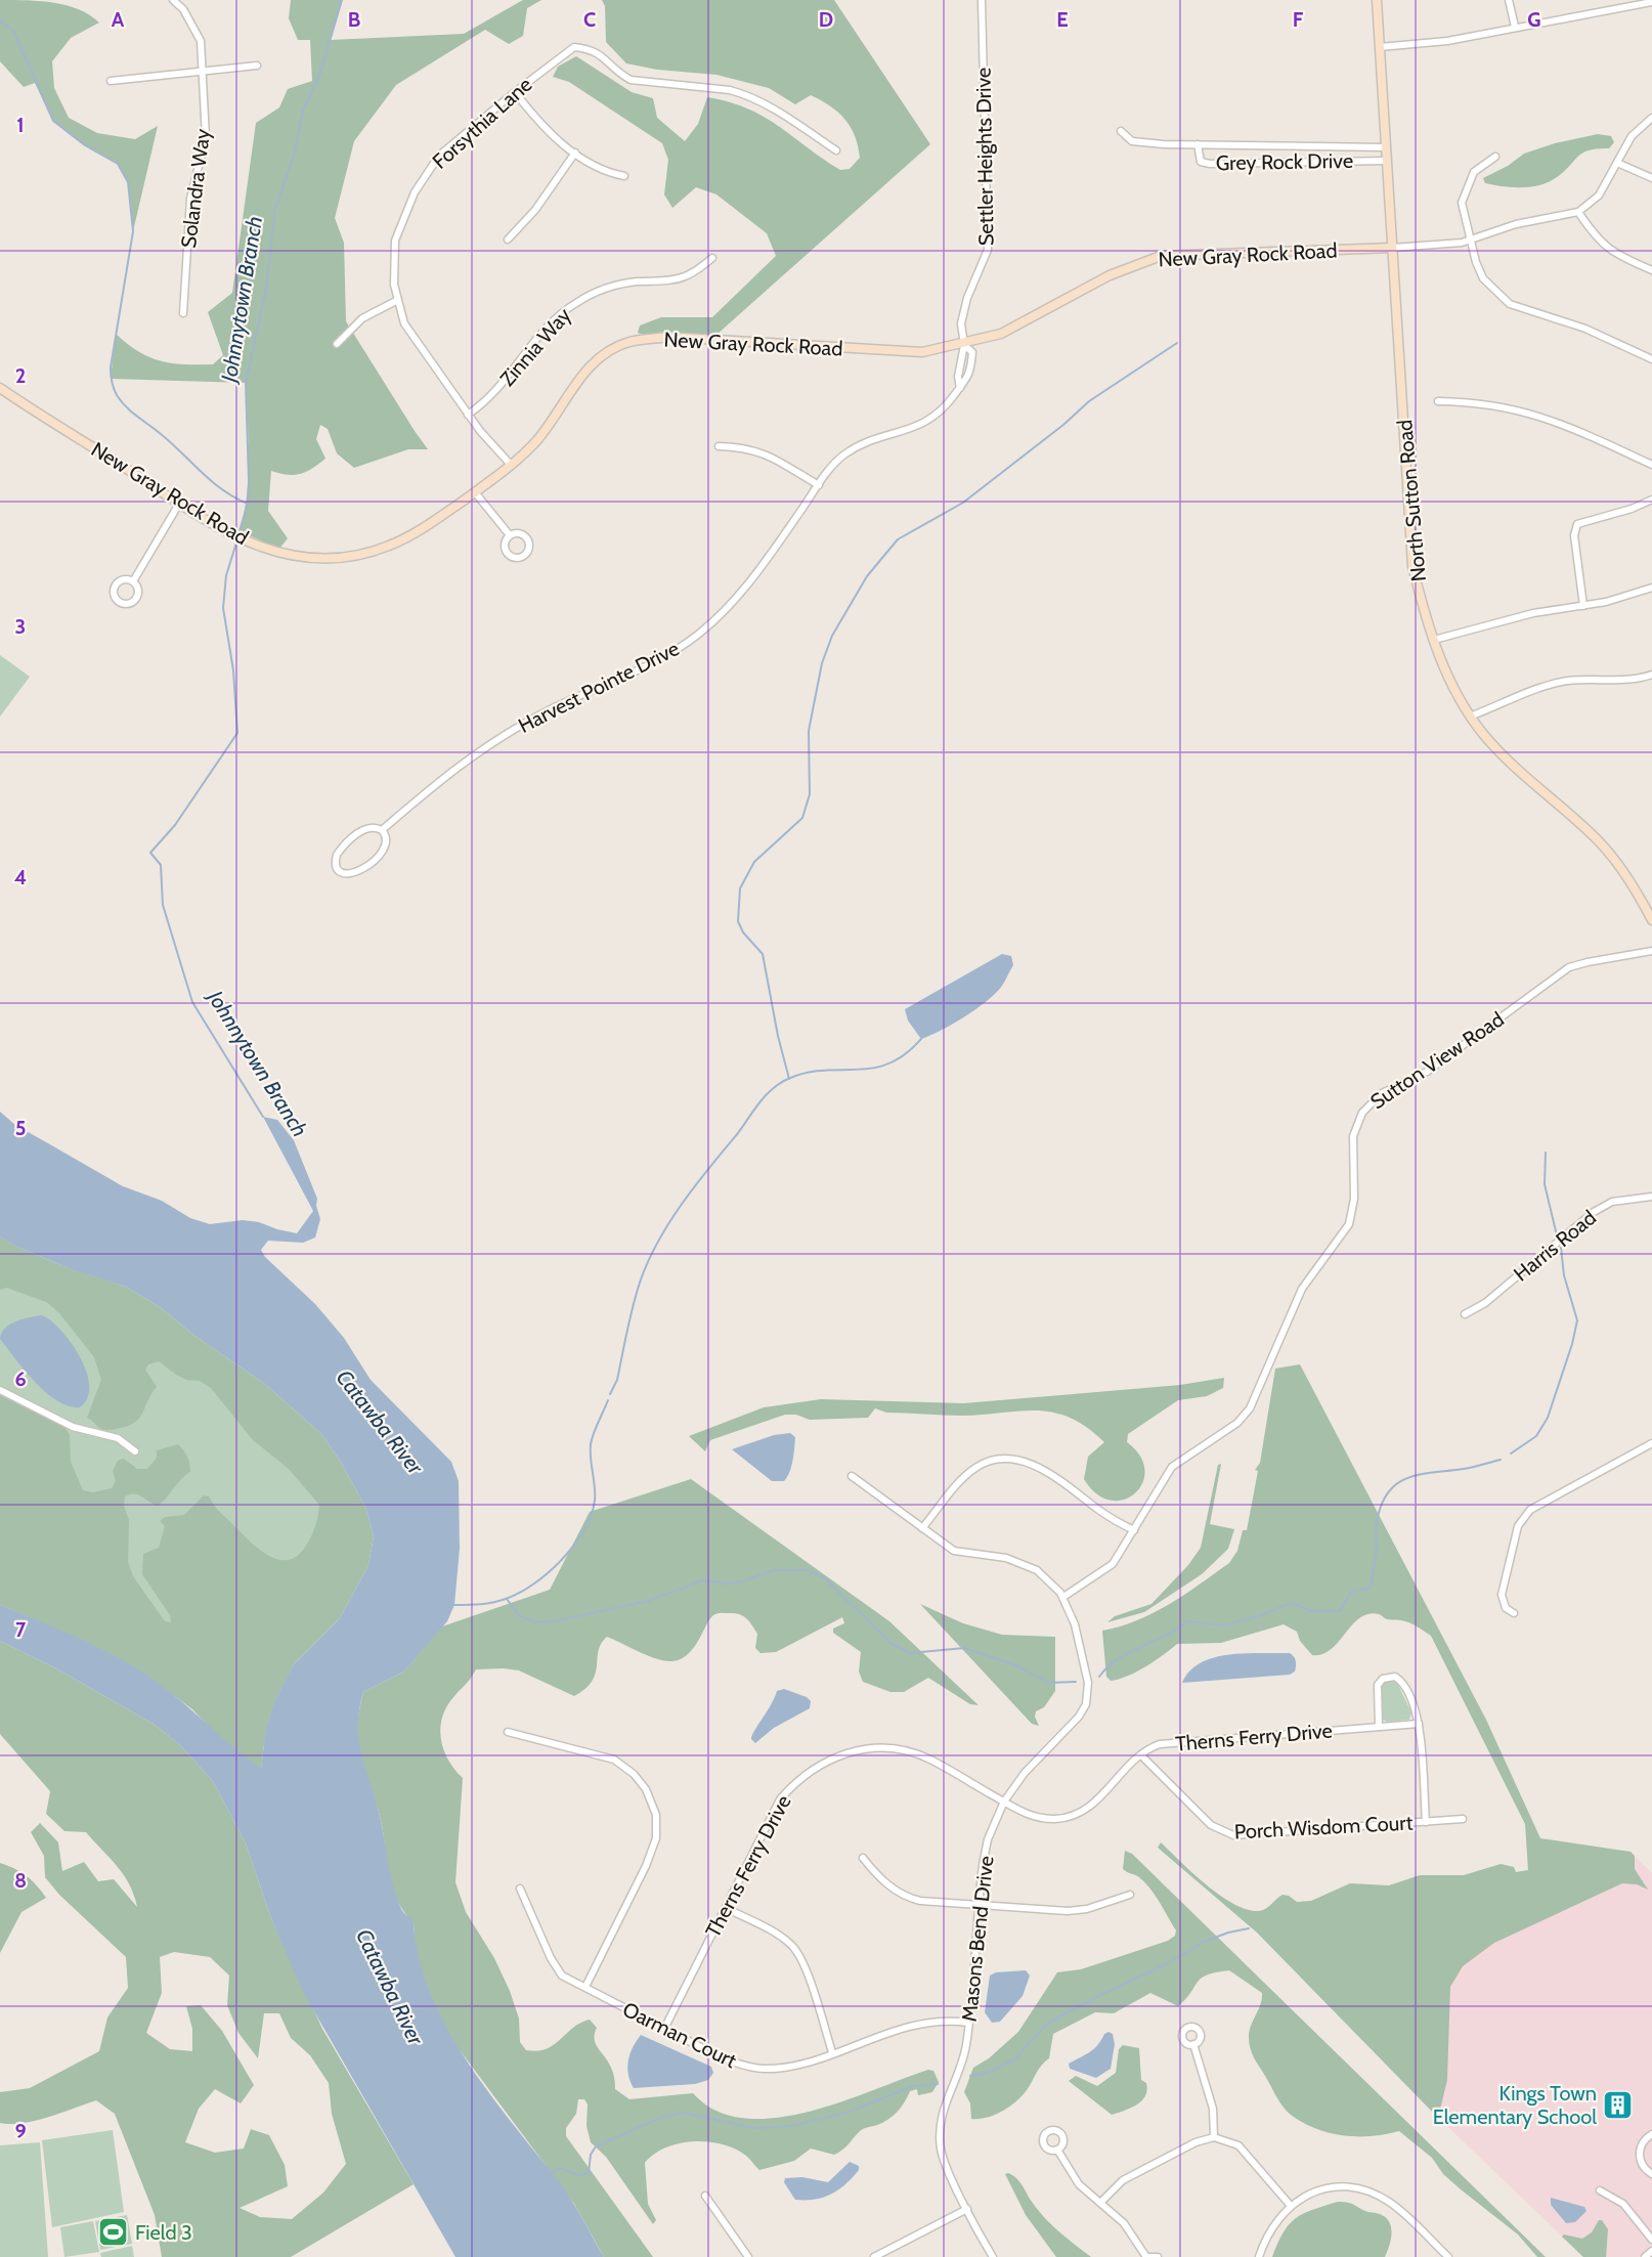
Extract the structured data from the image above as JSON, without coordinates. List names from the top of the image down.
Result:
{
  "streets": {
    "street": [
      "Forsythia Lane",
      "Settler Heights Drive",
      "Grey Rock Drive",
      "Solandra Way",
      "New Gray Rock Road",
      "Zinnia Way",
      "North Sutton Road",
      "Harvest Pointe Drive",
      "Sutton View Road",
      "Harris Road",
      "Therns Ferry Drive",
      "Porch Wisdom Court",
      "Masons Bend Drive",
      "Oarman Court"
    ]
  },
  "crossings": [
    ["Forsythia Lane", "New Gray Rock Road"],
    ["Forsythia Lane", "Zinnia Way"],
    ["Settler Heights Drive", "New Gray Rock Road"],
    ["Settler Heights Drive", "Harvest Pointe Drive"],
    ["Grey Rock Drive", "North Sutton Road"],
    ["New Gray Rock Road", "North Sutton Road"],
    ["New Gray Rock Road", "Harvest Pointe Drive"],
    ["Sutton View Road", "Masons Bend Drive"],
    ["Therns Ferry Drive", "Porch Wisdom Court"],
    ["Therns Ferry Drive", "Masons Bend Drive"],
    ["Therns Ferry Drive", "Oarman Court"],
    ["Masons Bend Drive", "Oarman Court"]
  ],
  "water": ["Johnnytown Branch", "Catawba River"],
  "places": {
    "building": ["Kings Town Elementary School"],
    "sports": ["Field 3"]
  },
  "grid": {
    "columns": [
      "A",
      "B",
      "C",
      "D",
      "E",
      "F",
      "G"
    ],
    "rows": [
      "1",
      "2",
      "3",
      "4",
      "5",
      "6",
      "7",
      "8",
      "9"
    ]
  }
}
